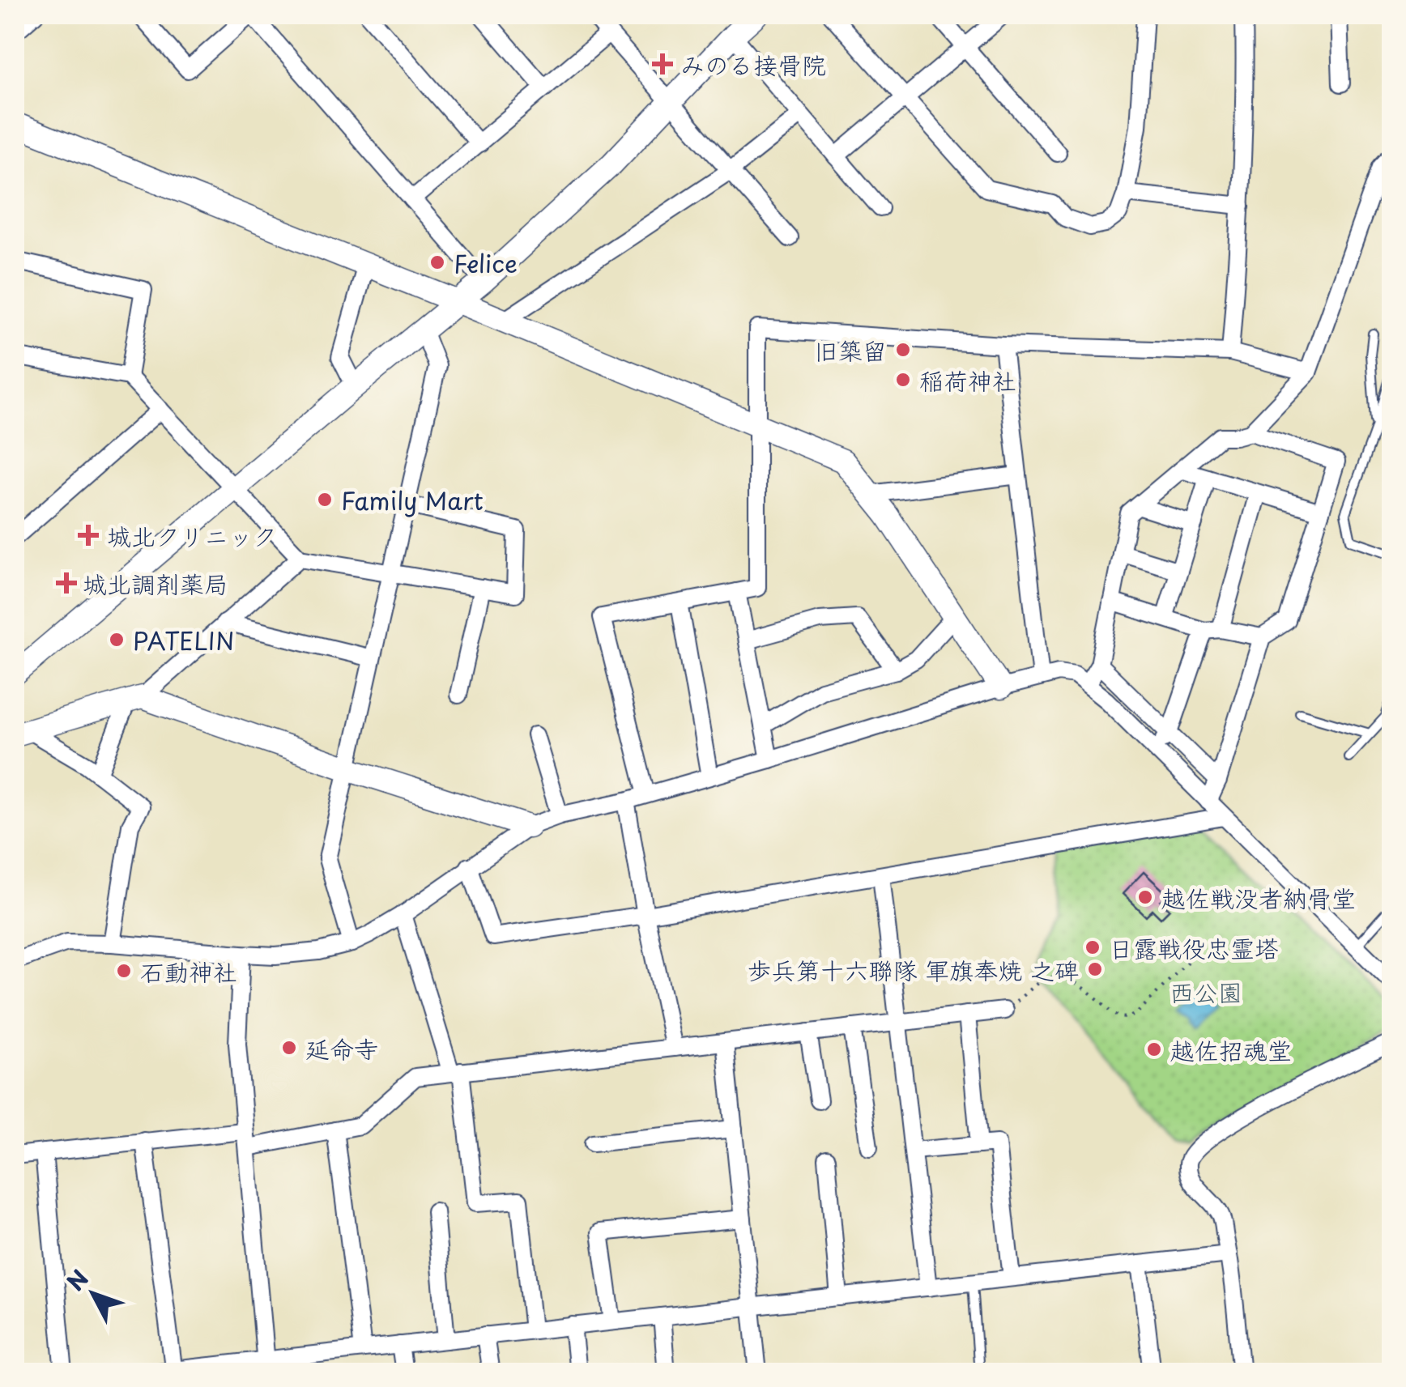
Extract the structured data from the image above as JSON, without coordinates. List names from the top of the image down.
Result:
{
  "parks": ["西公園"],
  "places": {
    "health": ["みのる接骨院", "城北クリニック", "城北調剤薬局"],
    "other": [
      "Felice",
      "旧築留",
      "稲荷神社",
      "Family Mart",
      "PATELIN",
      "越佐戦没者納骨堂",
      "日露戦役忠霊塔",
      "歩兵第十六聯隊 軍旗奉焼 之碑",
      "石動神社",
      "延命寺",
      "越佐招魂堂"
    ]
  },
  "north": "top left"
}
